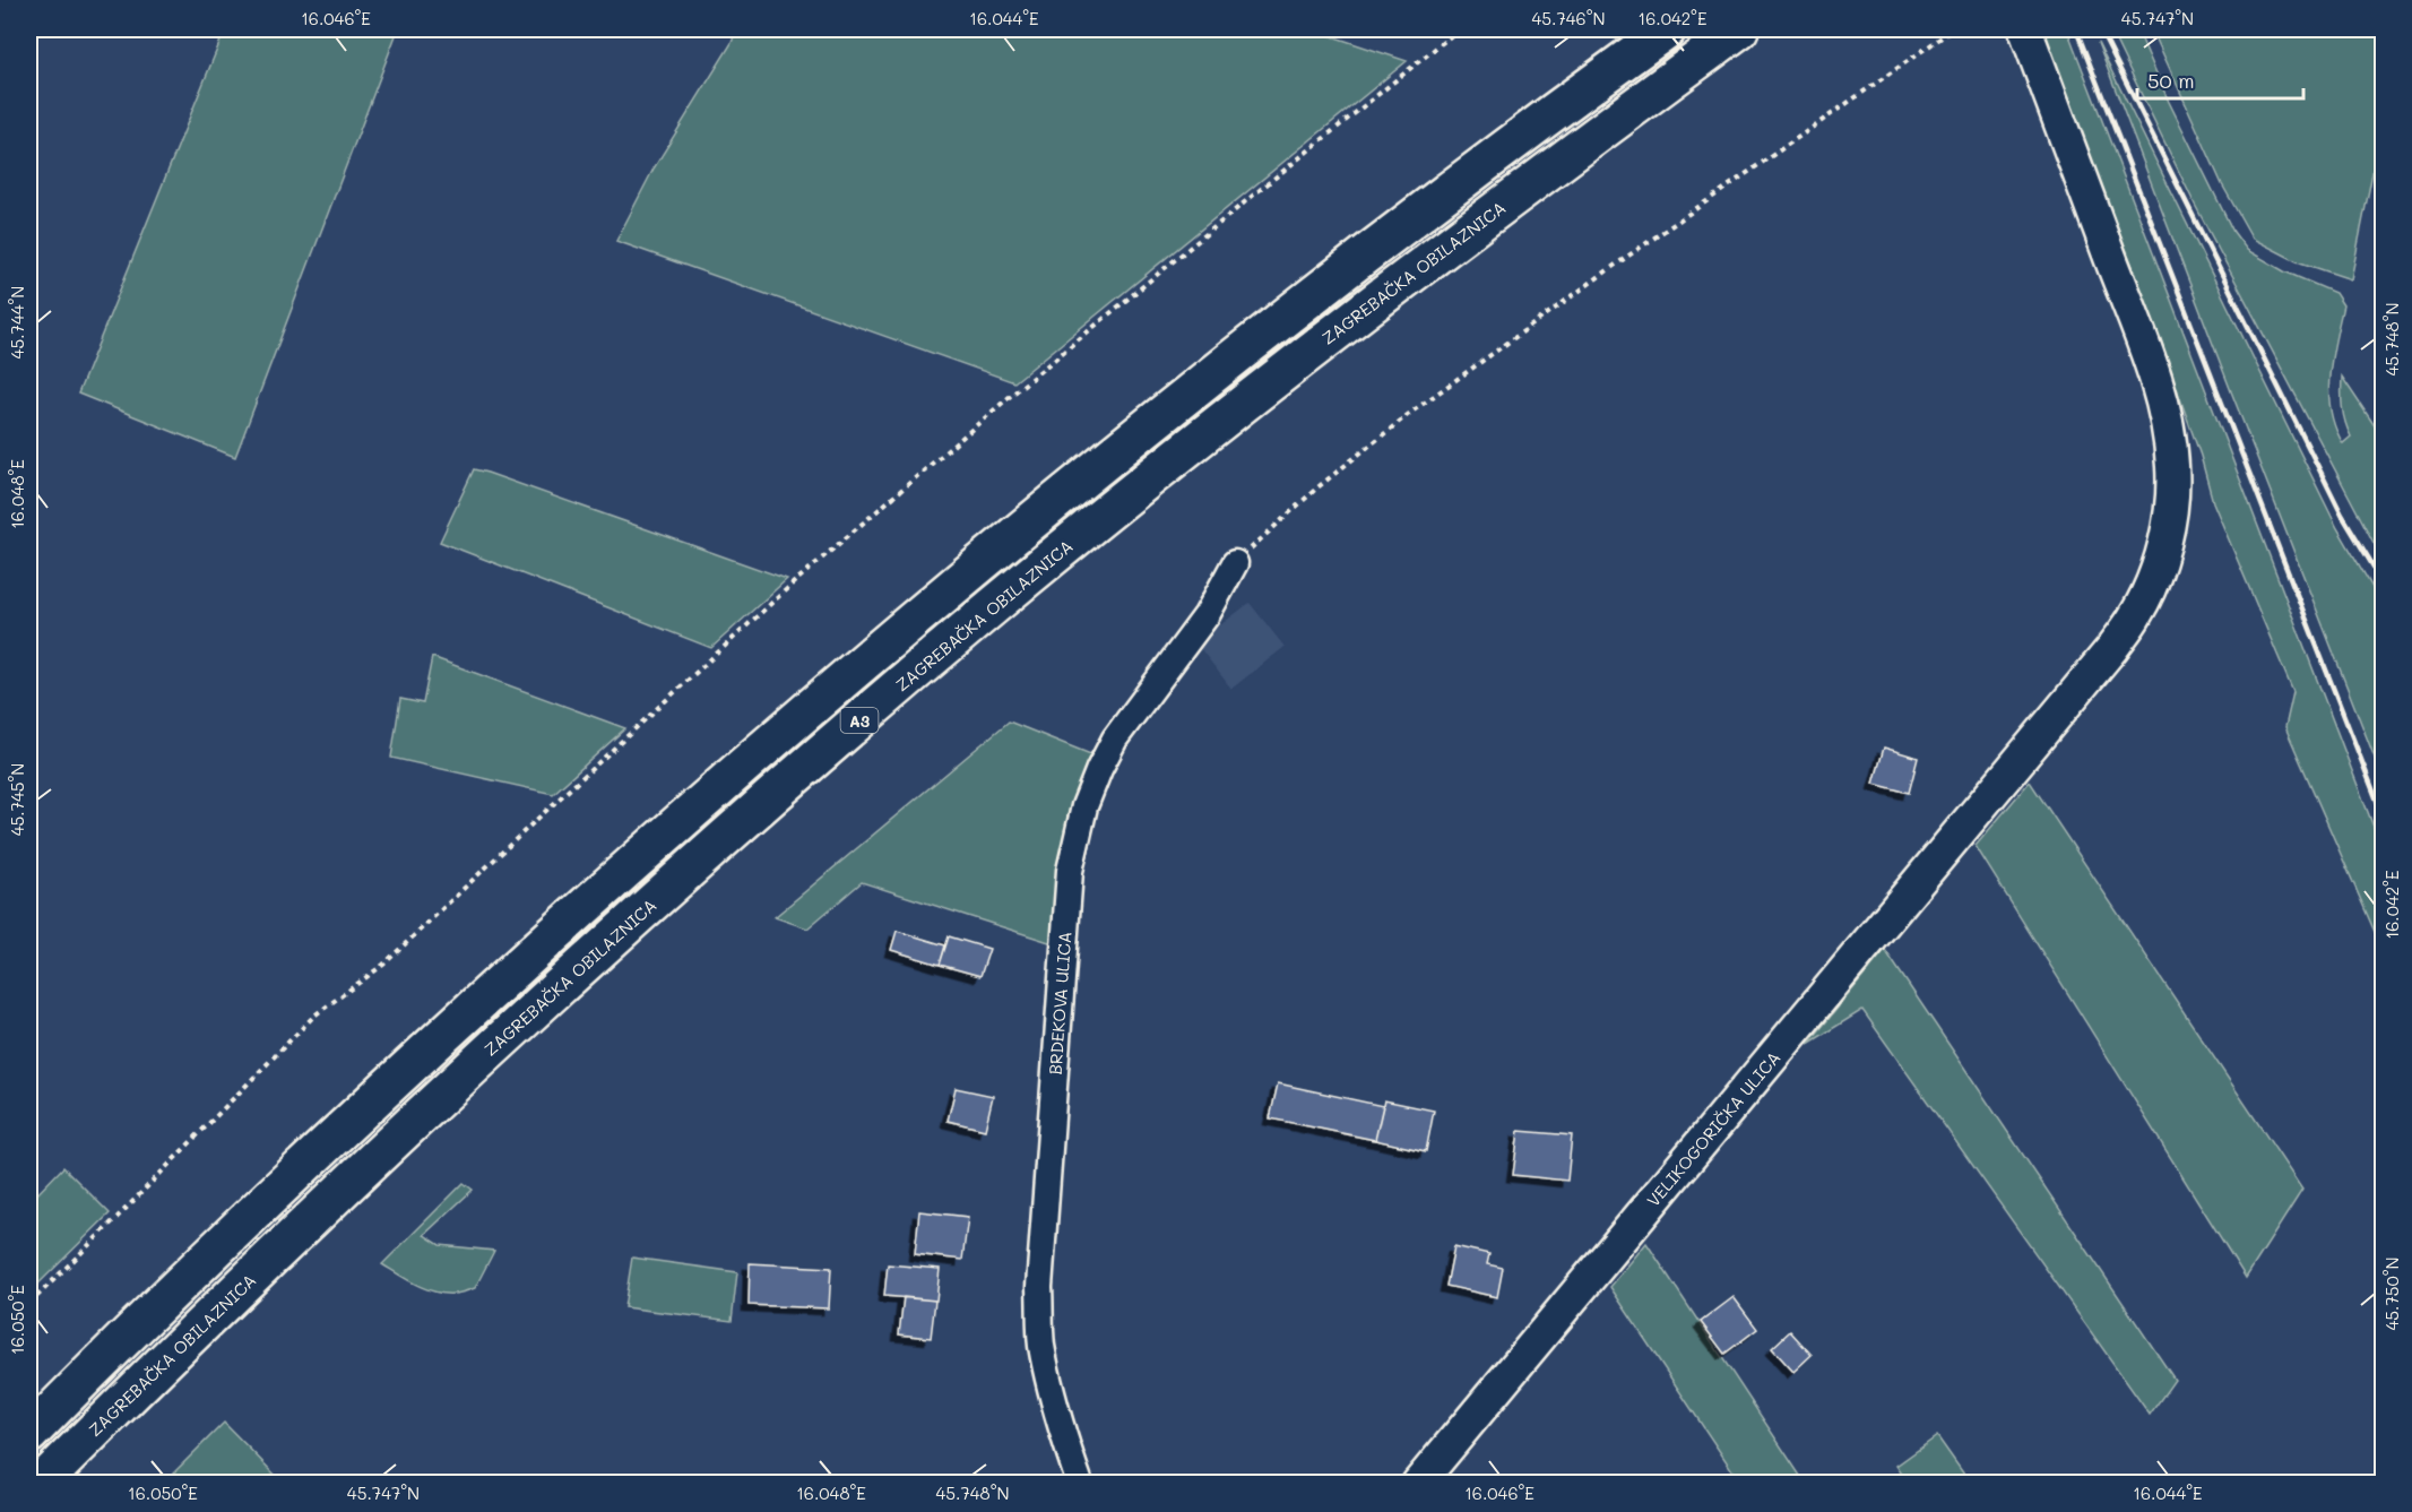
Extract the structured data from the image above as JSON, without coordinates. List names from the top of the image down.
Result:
{
  "streets": {
    "highway": ["ZAGREBAČKA OBILAZNICA", "A3"],
    "street": ["BRDEKOVA ULICA", "VELIKOGORIČKA ULICA"]
  },
  "scale_bar": "50 m",
  "coordinates": [
    "16.046°E",
    "16.044°E",
    "45.746°N",
    "16.042°E",
    "45.747°N",
    "45.744°N",
    "45.748°N",
    "16.048°E",
    "45.745°N",
    "45.750°N",
    "16.050°E"
  ]
}
